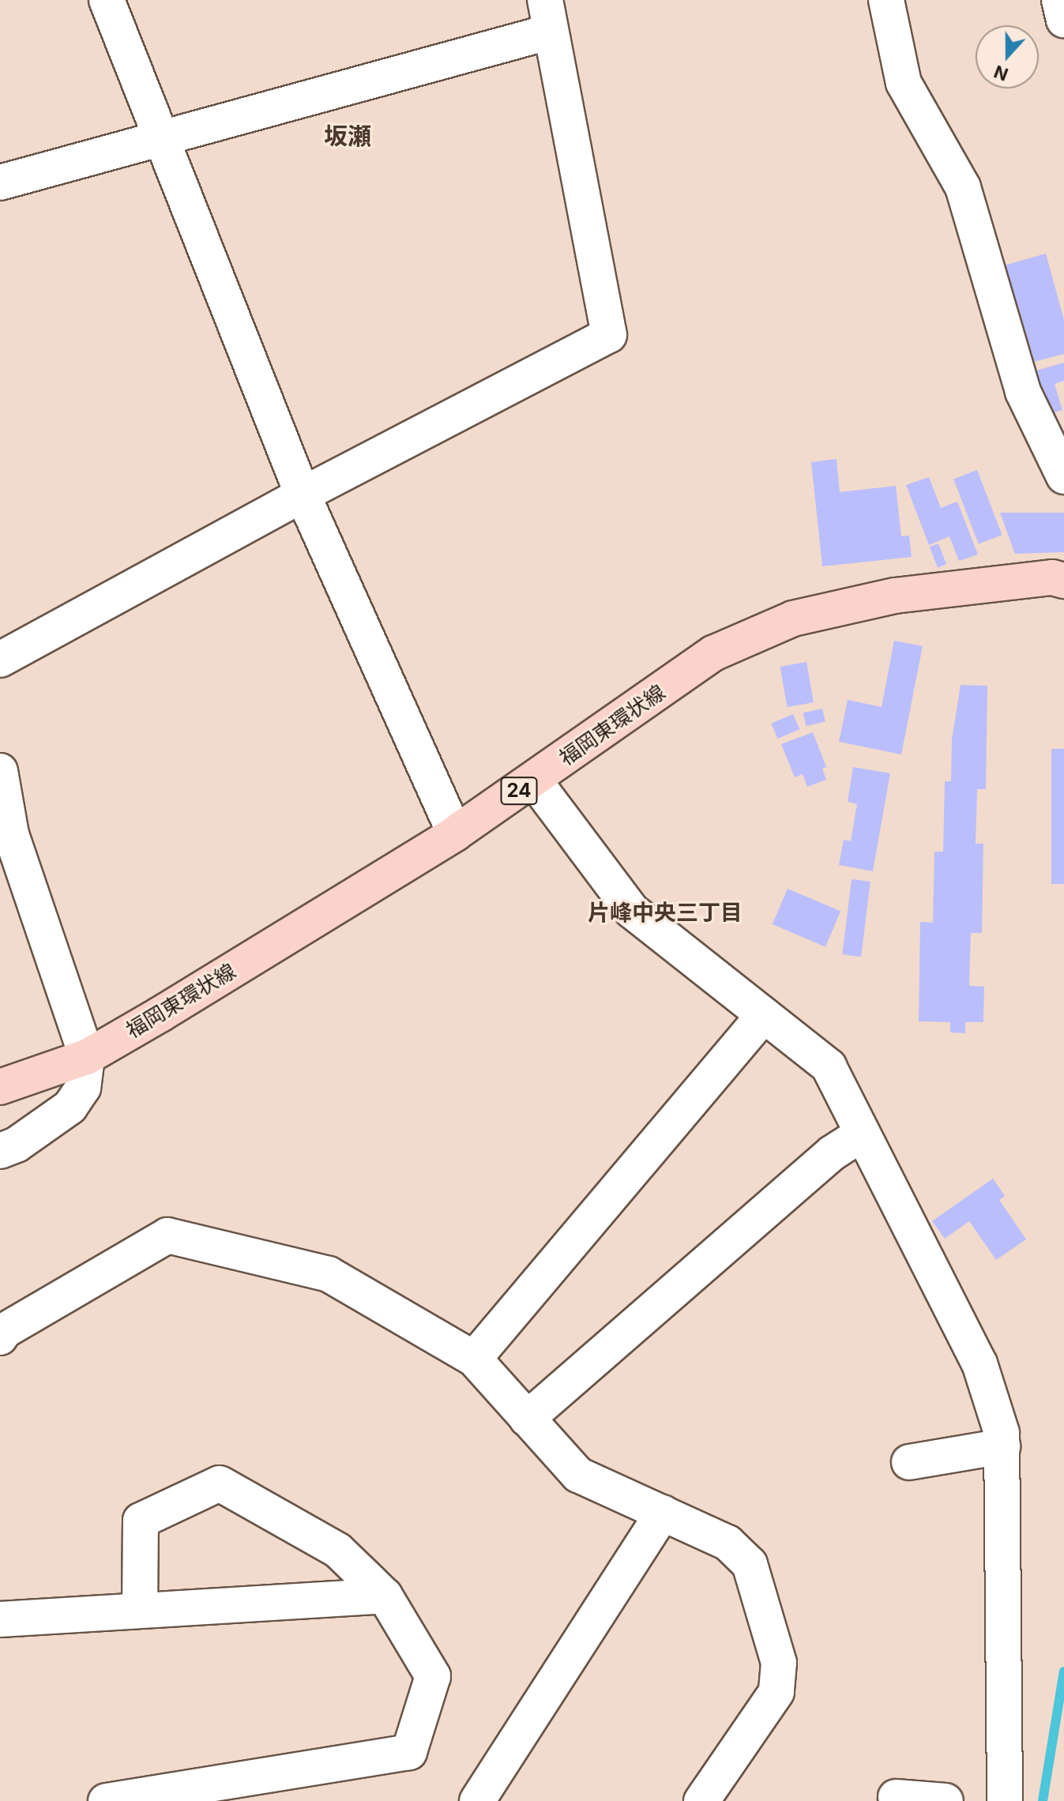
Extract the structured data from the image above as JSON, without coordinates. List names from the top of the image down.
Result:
{
  "streets": {
    "main road": ["福岡東環状線", "24"]
  },
  "districts": ["坂瀬", "片峰中央三丁目"],
  "north": "bottom"
}
